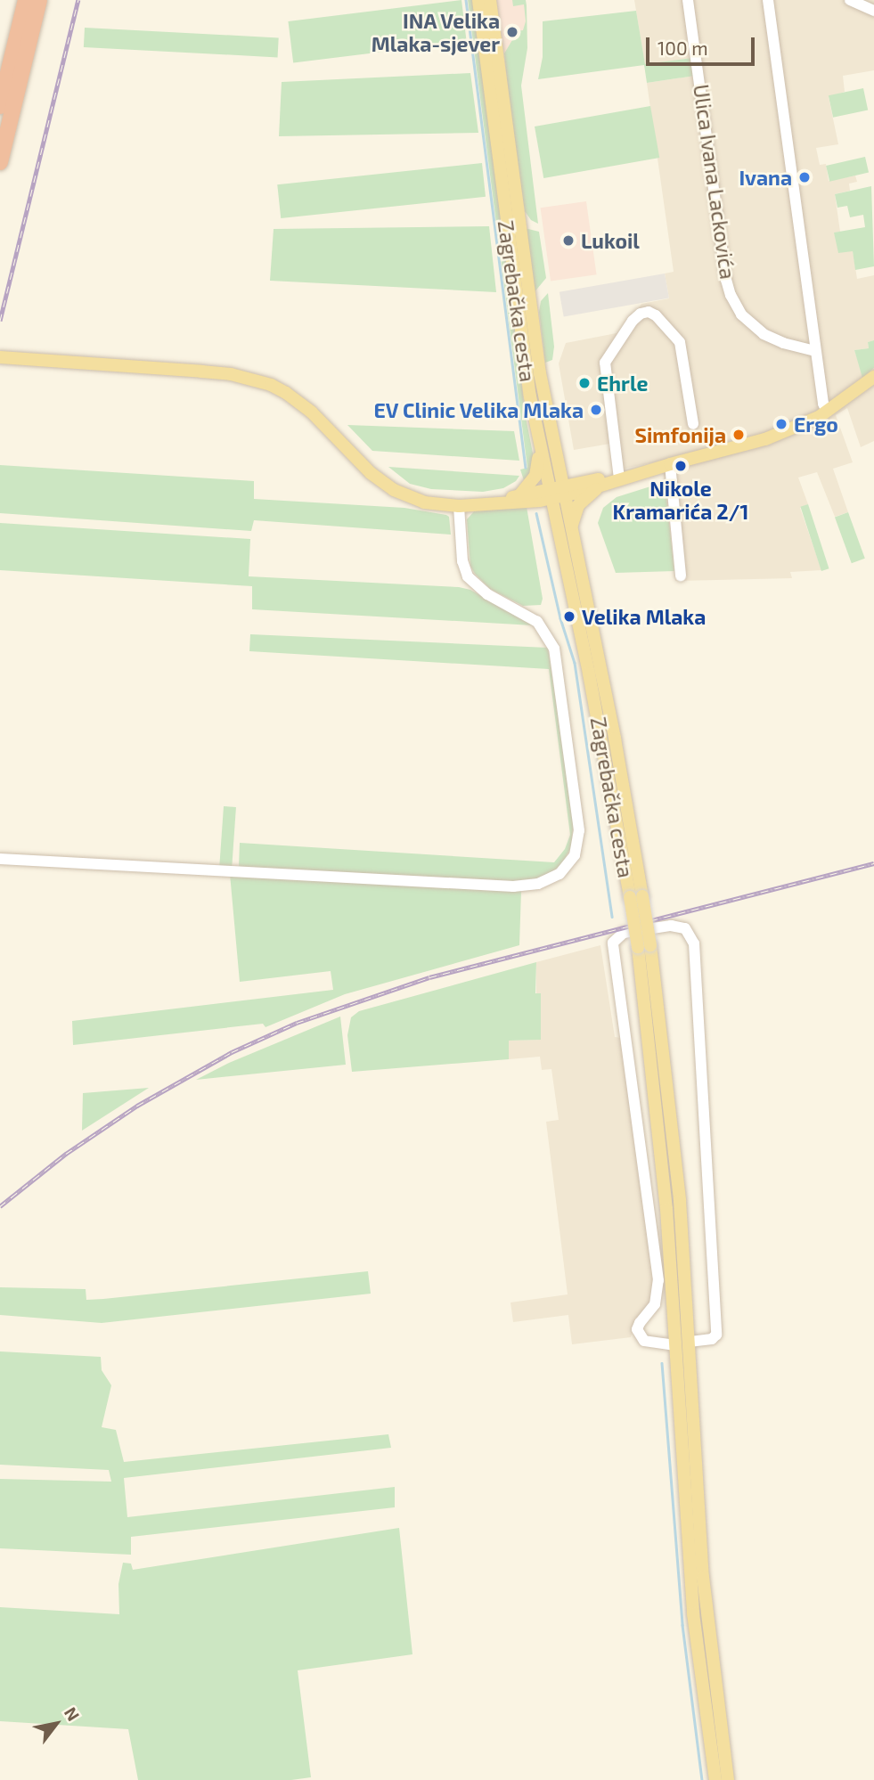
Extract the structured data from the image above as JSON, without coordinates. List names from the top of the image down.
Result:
{
  "streets": {
    "main road": ["Zagrebačka cesta"],
    "street": ["Ulica Ivana Lackovića"]
  },
  "places": [
    "INA Velika Mlaka-sjever",
    "Ivana",
    "Lukoil",
    "Ehrle",
    "EV Clinic Velika Mlaka",
    "Ergo",
    "Simfonija",
    "Nikole Kramarića 2/1",
    "Velika Mlaka"
  ],
  "scale_bar": "100 m",
  "north": "top right"
}
